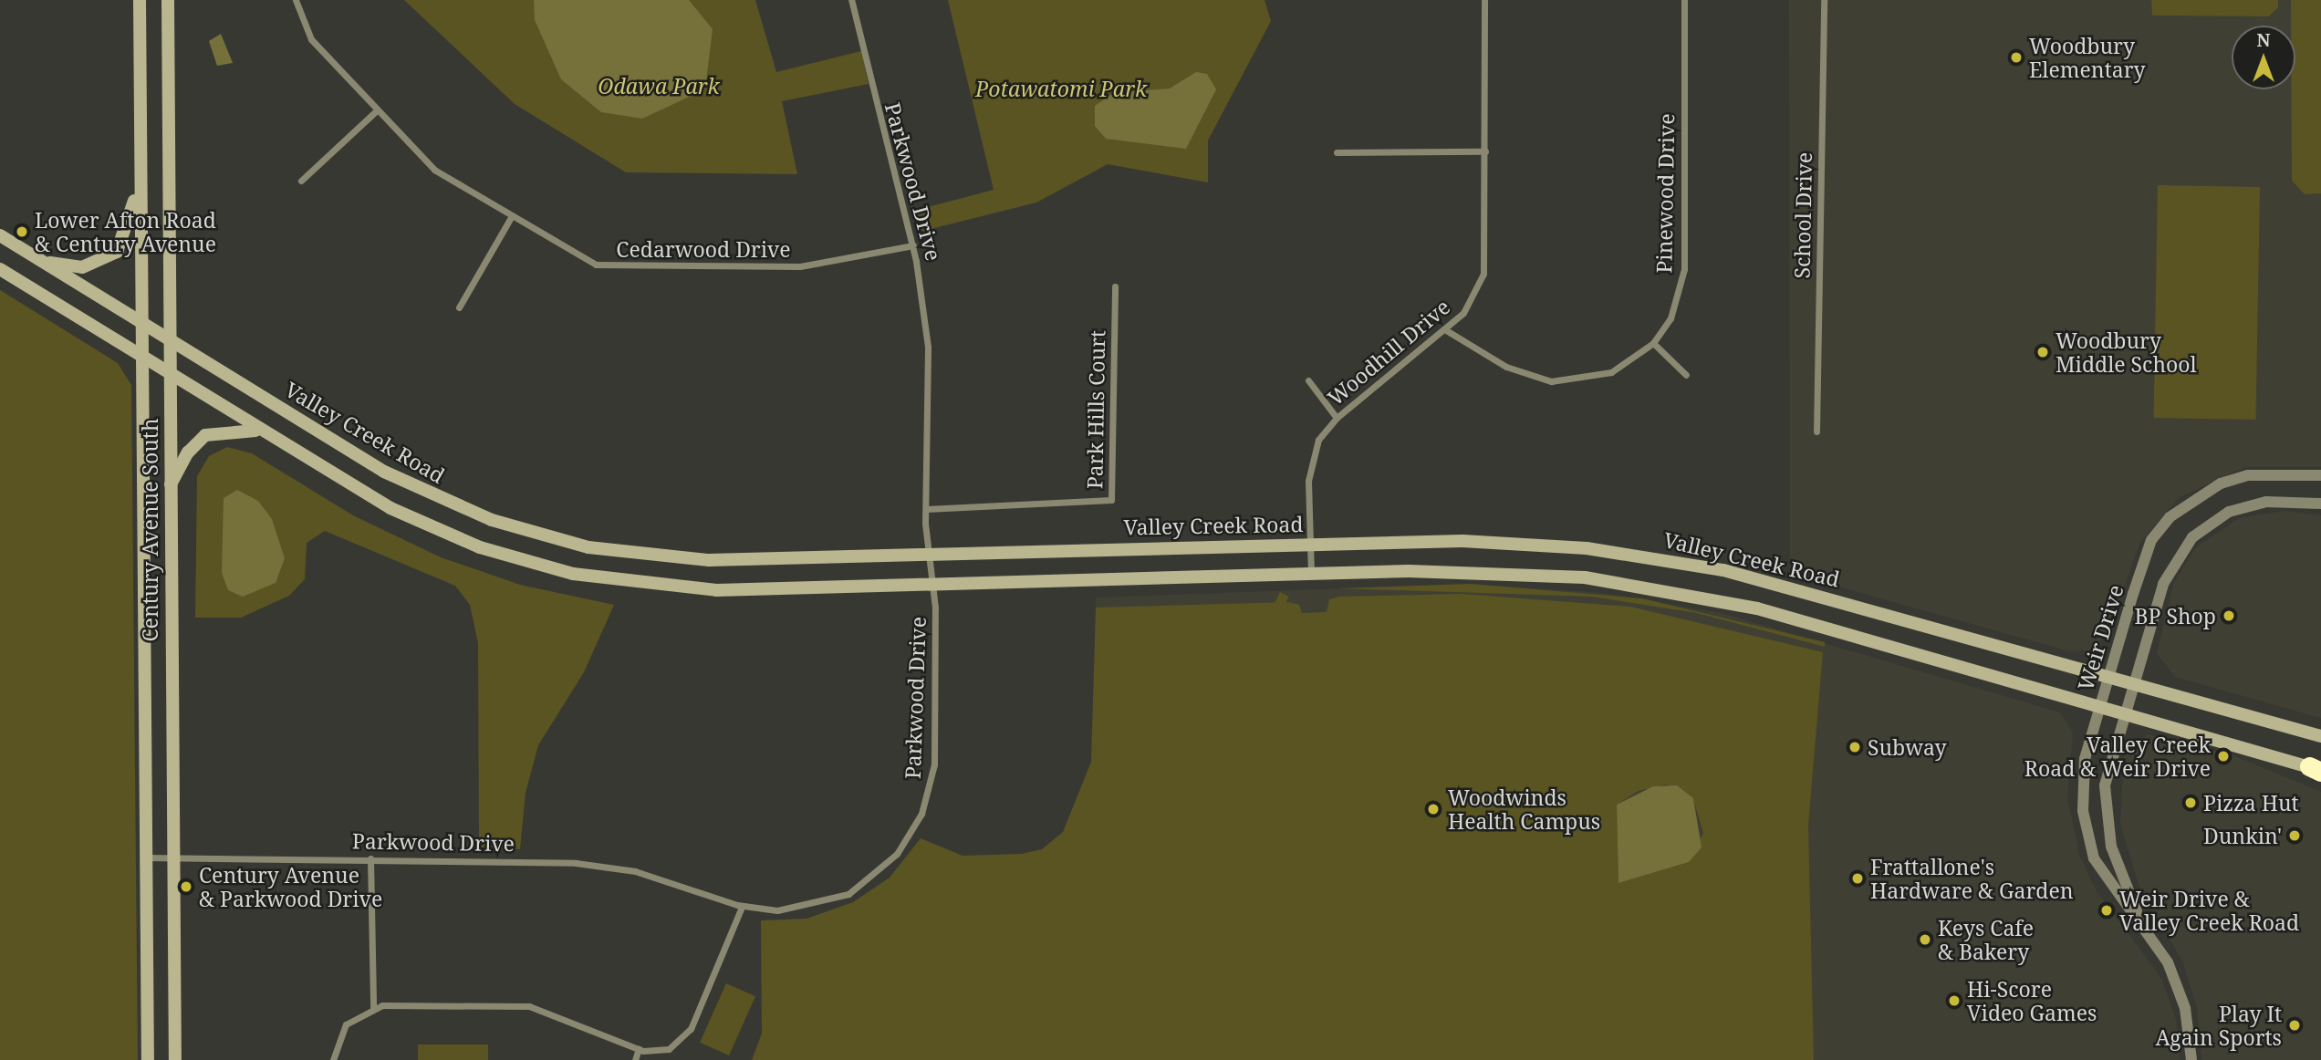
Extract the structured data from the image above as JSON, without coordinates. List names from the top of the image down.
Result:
{
  "streets": {
    "main road": ["Valley Creek Road", "Century Avenue South"],
    "street": [
      "Parkwood Drive",
      "Pinewood Drive",
      "School Drive",
      "Cedarwood Drive",
      "Woodhill Drive",
      "Park Hills Court",
      "Weir Drive"
    ]
  },
  "crossings": [
    ["Parkwood Drive", "Cedarwood Drive"],
    ["Parkwood Drive", "Park Hills Court"],
    ["Parkwood Drive", "Valley Creek Road"],
    ["Parkwood Drive", "Century Avenue South"],
    ["Pinewood Drive", "Woodhill Drive"],
    ["Woodhill Drive", "Valley Creek Road"],
    ["Valley Creek Road", "Century Avenue South"],
    ["Valley Creek Road", "Weir Drive"]
  ],
  "parks": ["Odawa Park", "Potawatomi Park"],
  "places": [
    "Woodbury Elementary",
    "Lower Afton Road & Century Avenue",
    "Woodbury Middle School",
    "BP Shop",
    "Subway",
    "Valley Creek Road & Weir Drive",
    "Pizza Hut",
    "Woodwinds Health Campus",
    "Dunkin'",
    "Frattallone's Hardware & Garden",
    "Century Avenue & Parkwood Drive",
    "Weir Drive & Valley Creek Road",
    "Keys Cafe & Bakery",
    "Hi-Score Video Games",
    "Play It Again Sports"
  ],
  "north": "top"
}
